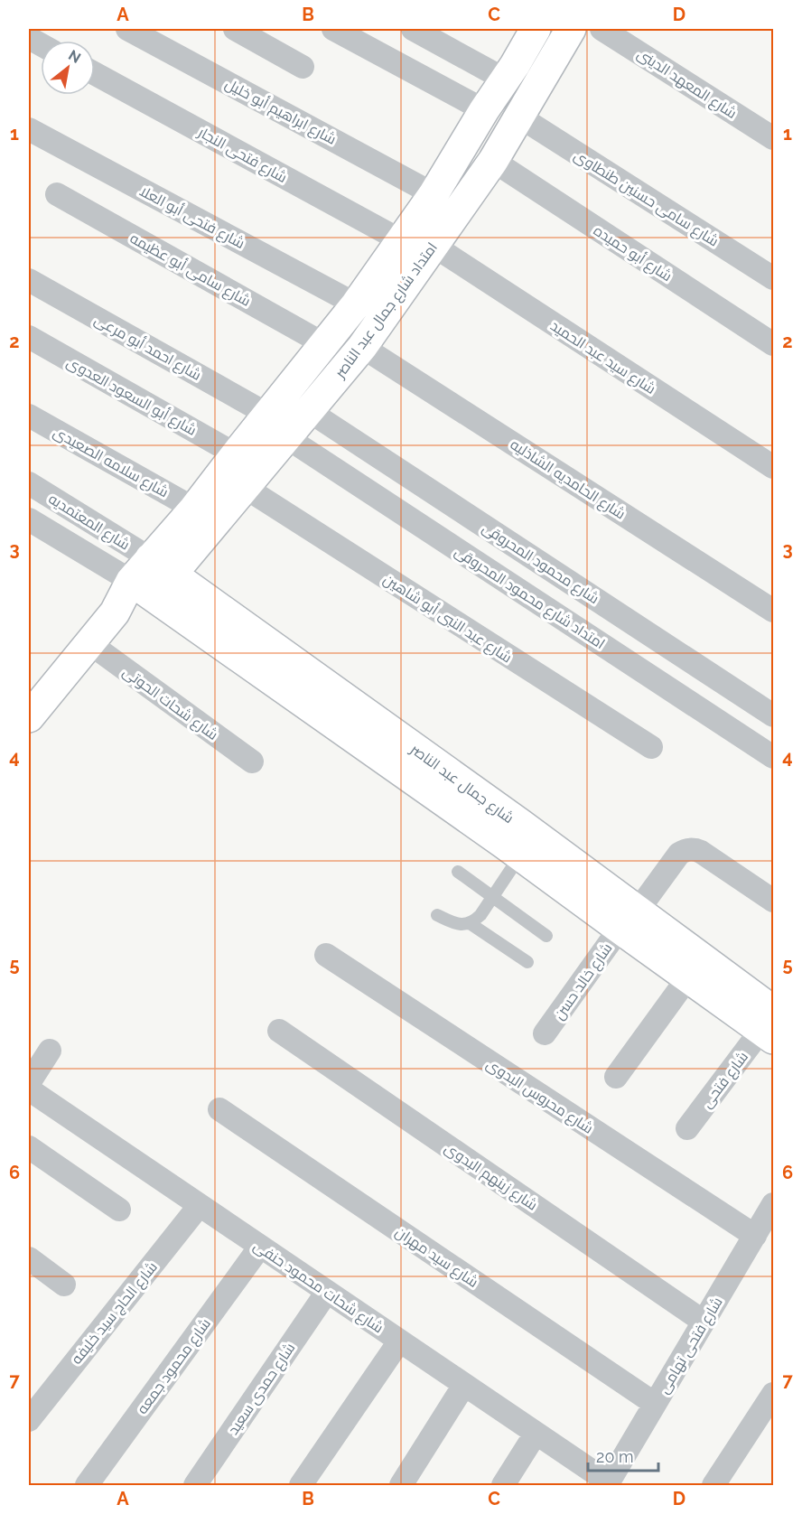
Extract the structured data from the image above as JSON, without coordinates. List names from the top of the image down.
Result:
{
  "streets": {
    "street": [
      "شارع المعهد الدينى",
      "شارع ابراهيم أبو خليل",
      "شارع فتحى النجار",
      "شارع سامى حسنين طنطاوى",
      "شارع فتحى أبو العلا",
      "شارع أبو حميده",
      "شارع سامى أبو عظيمه",
      "امتداد شارع جمال عبد الناصر",
      "شارع احمد أبو مرعى",
      "شارع سيد عبد الحميد",
      "شارع أبو السعود العدوى",
      "شارع سلامه الصعيدى",
      "شارع الحامديه الشاذليه",
      "شارع المعتمديه",
      "شارع محمود المحروقى",
      "امتداد شارع محمود المحروقى",
      "شارع عبد النبى أبو شاهين",
      "شارع شحات الحوتى",
      "شارع جمال عبد الناصر",
      "شارع خالد حسن",
      "شارع فتحى",
      "شارع محروس البدوى",
      "شارع زينهم البدوى",
      "شارع سيد مهران",
      "شارع شحات محمود حنفى",
      "شارع الحاج سيد خليفه",
      "شارع فتحى تهامى",
      "شارع محمود جمعه",
      "شارع حمدى سعيد"
    ]
  },
  "crossings": [
    ["شارع ابراهيم أبو خليل", "امتداد شارع جمال عبد الناصر"],
    ["شارع فتحى النجار", "امتداد شارع جمال عبد الناصر"],
    ["شارع سامى حسنين طنطاوى", "امتداد شارع جمال عبد الناصر"],
    ["شارع فتحى أبو العلا", "امتداد شارع جمال عبد الناصر"],
    ["شارع أبو حميده", "امتداد شارع جمال عبد الناصر"],
    ["شارع سامى أبو عظيمه", "امتداد شارع جمال عبد الناصر"],
    ["امتداد شارع جمال عبد الناصر", "شارع احمد أبو مرعى"],
    ["امتداد شارع جمال عبد الناصر", "شارع سيد عبد الحميد"],
    ["امتداد شارع جمال عبد الناصر", "شارع أبو السعود العدوى"],
    ["امتداد شارع جمال عبد الناصر", "شارع سلامه الصعيدى"],
    ["امتداد شارع جمال عبد الناصر", "شارع الحامديه الشاذليه"],
    ["امتداد شارع جمال عبد الناصر", "شارع المعتمديه"],
    ["امتداد شارع جمال عبد الناصر", "شارع محمود المحروقى"],
    ["امتداد شارع جمال عبد الناصر", "امتداد شارع محمود المحروقى"],
    ["امتداد شارع جمال عبد الناصر", "شارع عبد النبى أبو شاهين"],
    ["امتداد شارع جمال عبد الناصر", "شارع جمال عبد الناصر"],
    ["شارع المعتمديه", "شارع جمال عبد الناصر"],
    ["شارع جمال عبد الناصر", "شارع خالد حسن"],
    ["شارع جمال عبد الناصر", "شارع فتحى"],
    ["شارع محروس البدوى", "شارع فتحى تهامى"],
    ["شارع زينهم البدوى", "شارع فتحى تهامى"],
    ["شارع سيد مهران", "شارع فتحى تهامى"],
    ["شارع شحات محمود حنفى", "شارع الحاج سيد خليفه"],
    ["شارع شحات محمود حنفى", "شارع فتحى تهامى"],
    ["شارع شحات محمود حنفى", "شارع محمود جمعه"],
    ["شارع شحات محمود حنفى", "شارع حمدى سعيد"]
  ],
  "scale_bar": "20 m",
  "north": "top right",
  "grid": {
    "columns": [
      "A",
      "B",
      "C",
      "D"
    ],
    "rows": [
      "1",
      "2",
      "3",
      "4",
      "5",
      "6",
      "7"
    ]
  }
}
